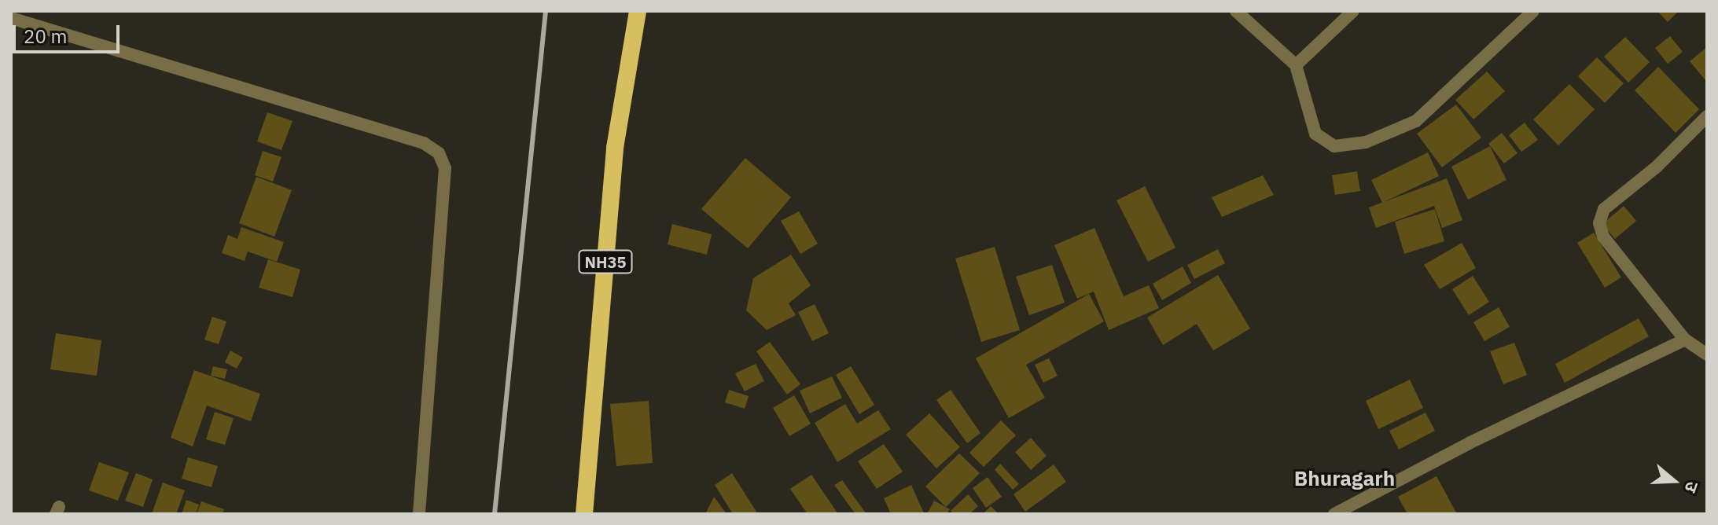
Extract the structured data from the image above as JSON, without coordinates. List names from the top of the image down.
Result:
{
  "streets": {
    "highway": ["NH35"]
  },
  "districts": ["Bhuragarh"],
  "scale_bar": "20 m",
  "north": "right"
}
